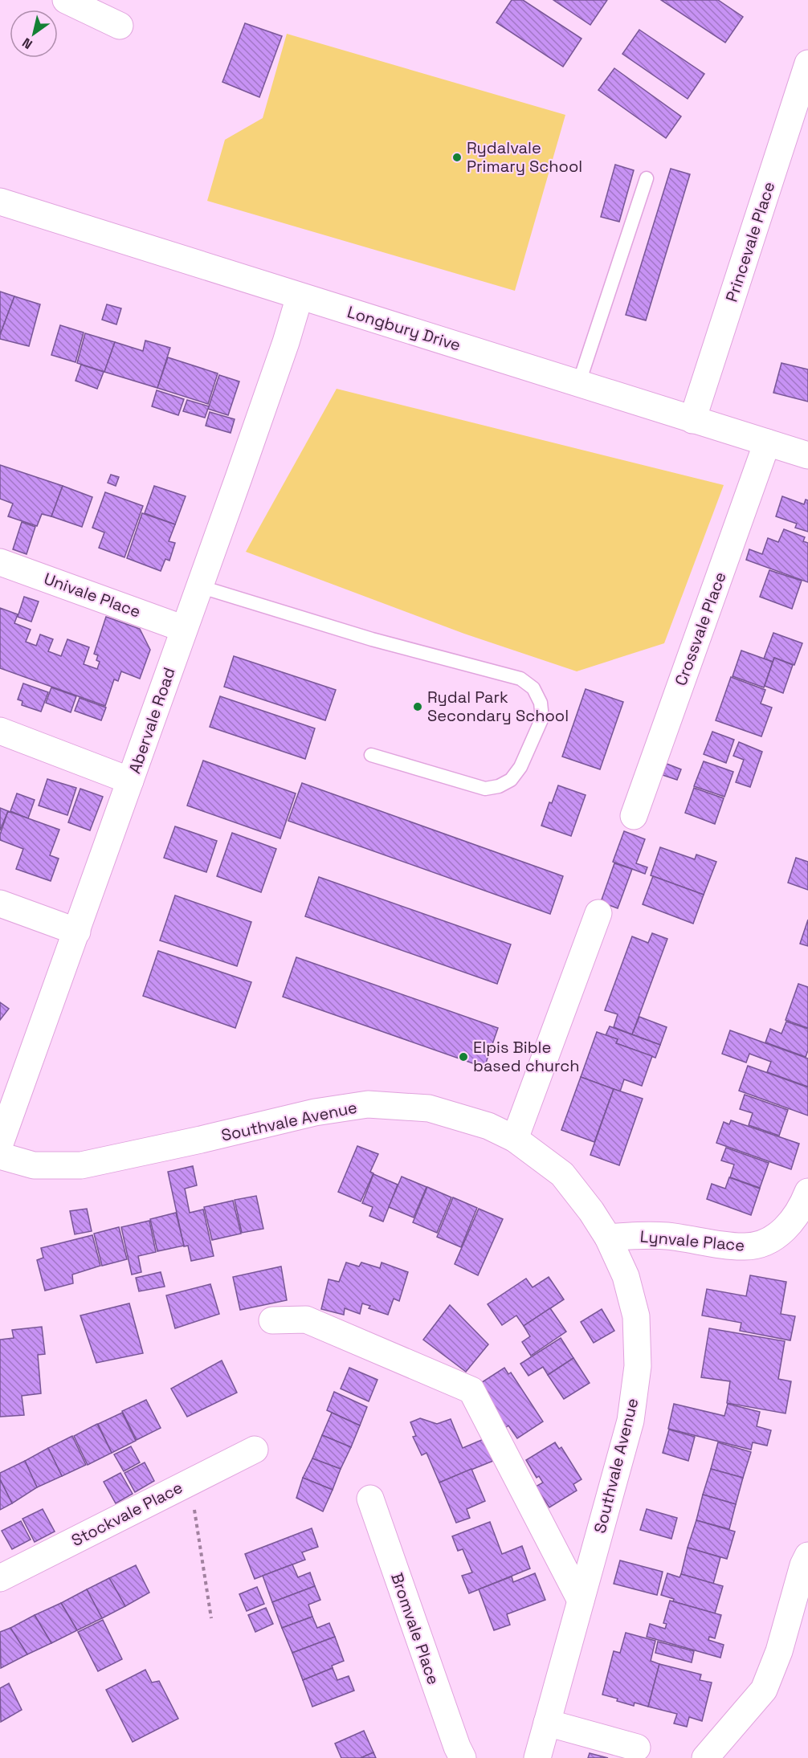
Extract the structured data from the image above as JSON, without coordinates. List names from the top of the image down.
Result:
{
  "streets": {
    "street": [
      "Princevale Place",
      "Longbury Drive",
      "Univale Place",
      "Crossvale Place",
      "Abervale Road",
      "Southvale Avenue",
      "Lynvale Place",
      "Stockvale Place",
      "Bromvale Place"
    ]
  },
  "crossings": [
    ["Princevale Place", "Longbury Drive"],
    ["Longbury Drive", "Crossvale Place"],
    ["Longbury Drive", "Abervale Road"],
    ["Univale Place", "Abervale Road"],
    ["Southvale Avenue", "Lynvale Place"]
  ],
  "places": ["Rydalvale Primary School", "Rydal Park Secondary School", "Elpis Bible based church"],
  "north": "bottom left"
}
